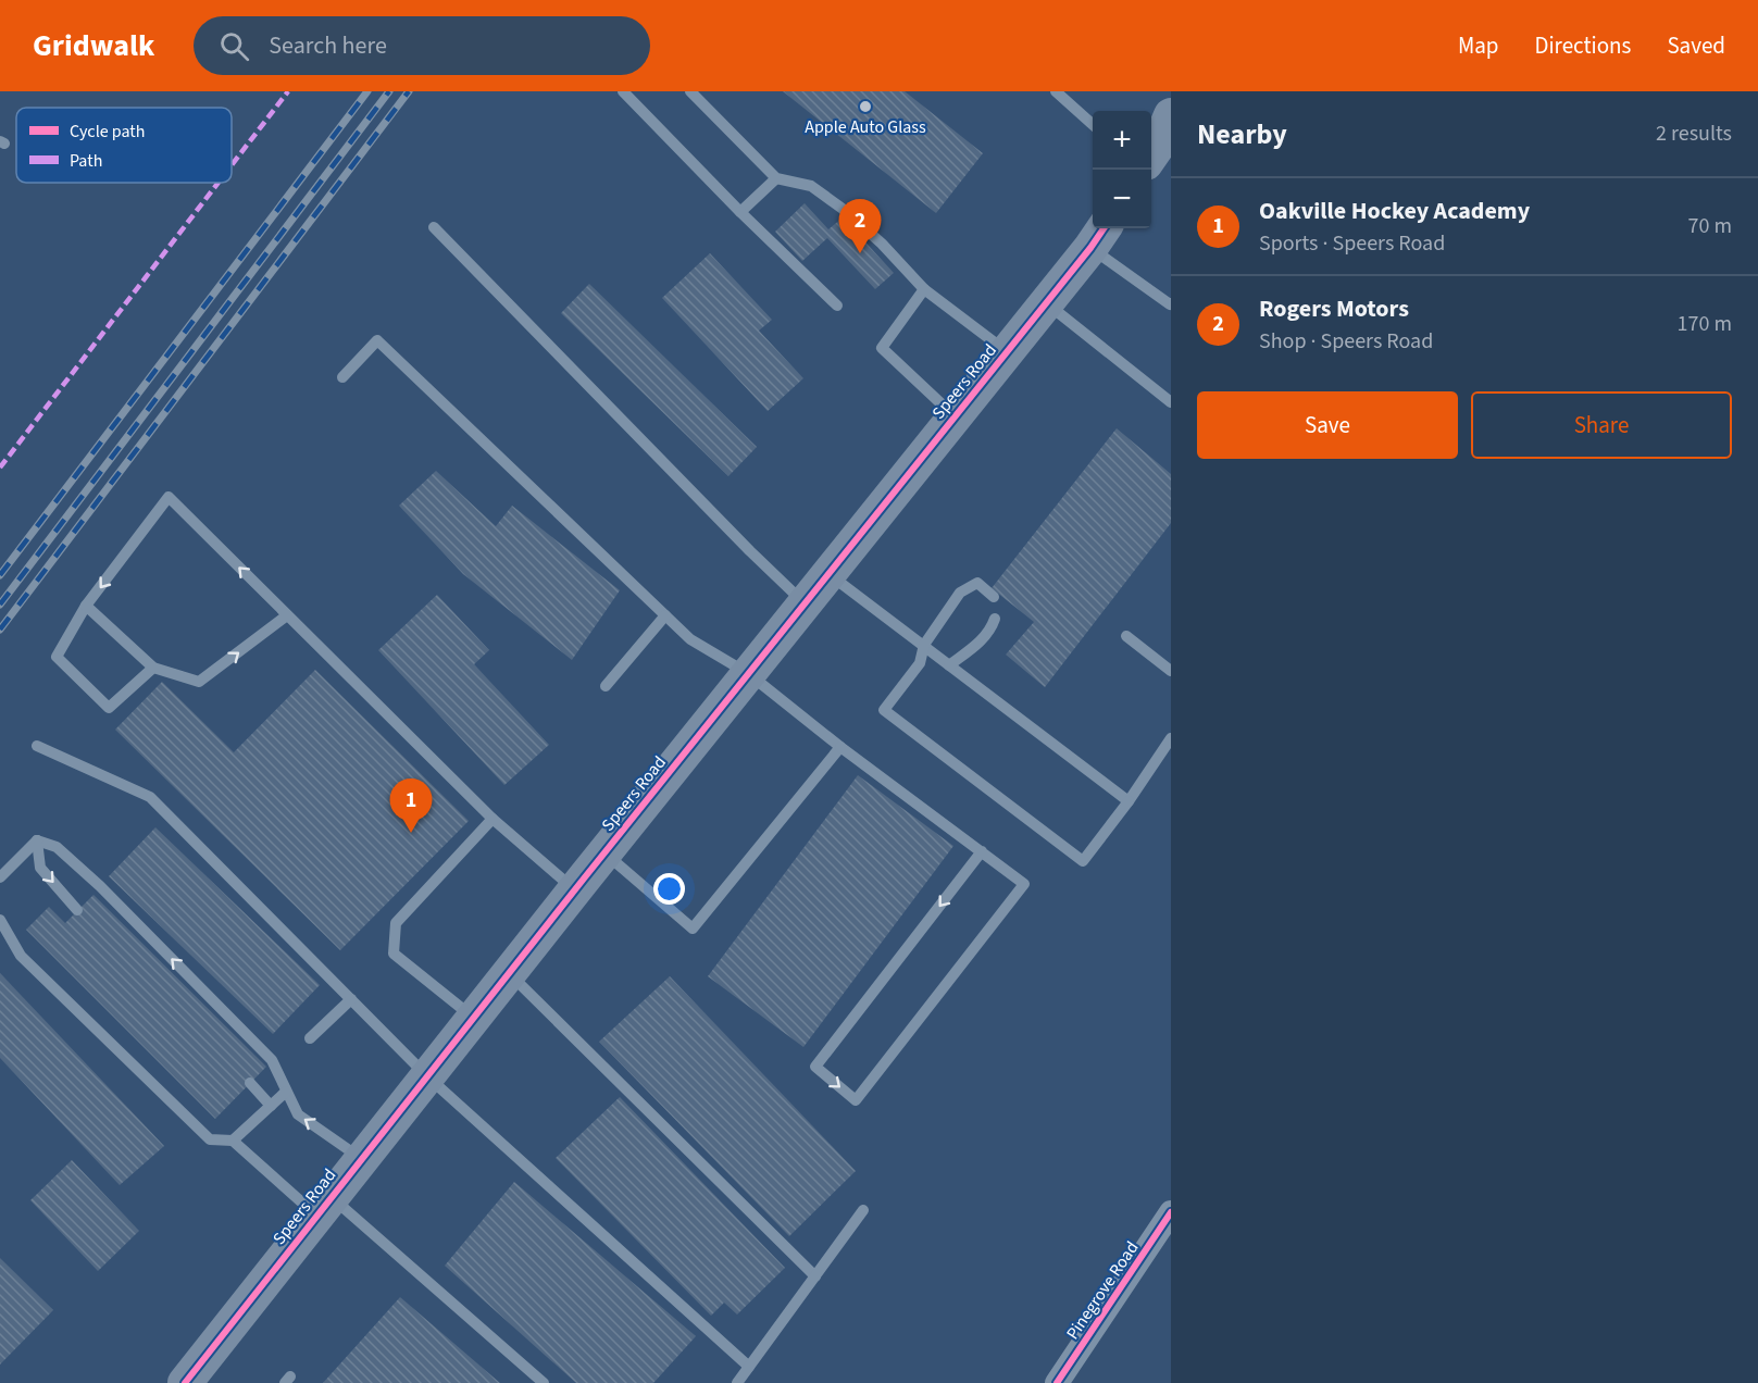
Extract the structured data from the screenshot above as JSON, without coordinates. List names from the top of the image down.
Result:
{
  "streets": {
    "main road": ["Speers Road"],
    "street": ["Pinegrove Road"]
  },
  "places": ["Apple Auto Glass"],
  "legend": ["Cycle path", "Path"],
  "page": {
    "header": "Gridwalk",
    "search": "Search here",
    "nav": ["Map", "Directions", "Saved"],
    "heading": ["Nearby", "2 results"],
    "map_buttons": ["+", "−"],
    "list": [
      {
        "mark": "1",
        "name": "Oakville Hockey Academy",
        "note": "Sports · Speers Road",
        "value": "70 m"
      },
      {
        "mark": "2",
        "name": "Rogers Motors",
        "note": "Shop · Speers Road",
        "value": "170 m"
      }
    ],
    "pins": ["2", "1"],
    "buttons": ["Save", "Share"]
  }
}
